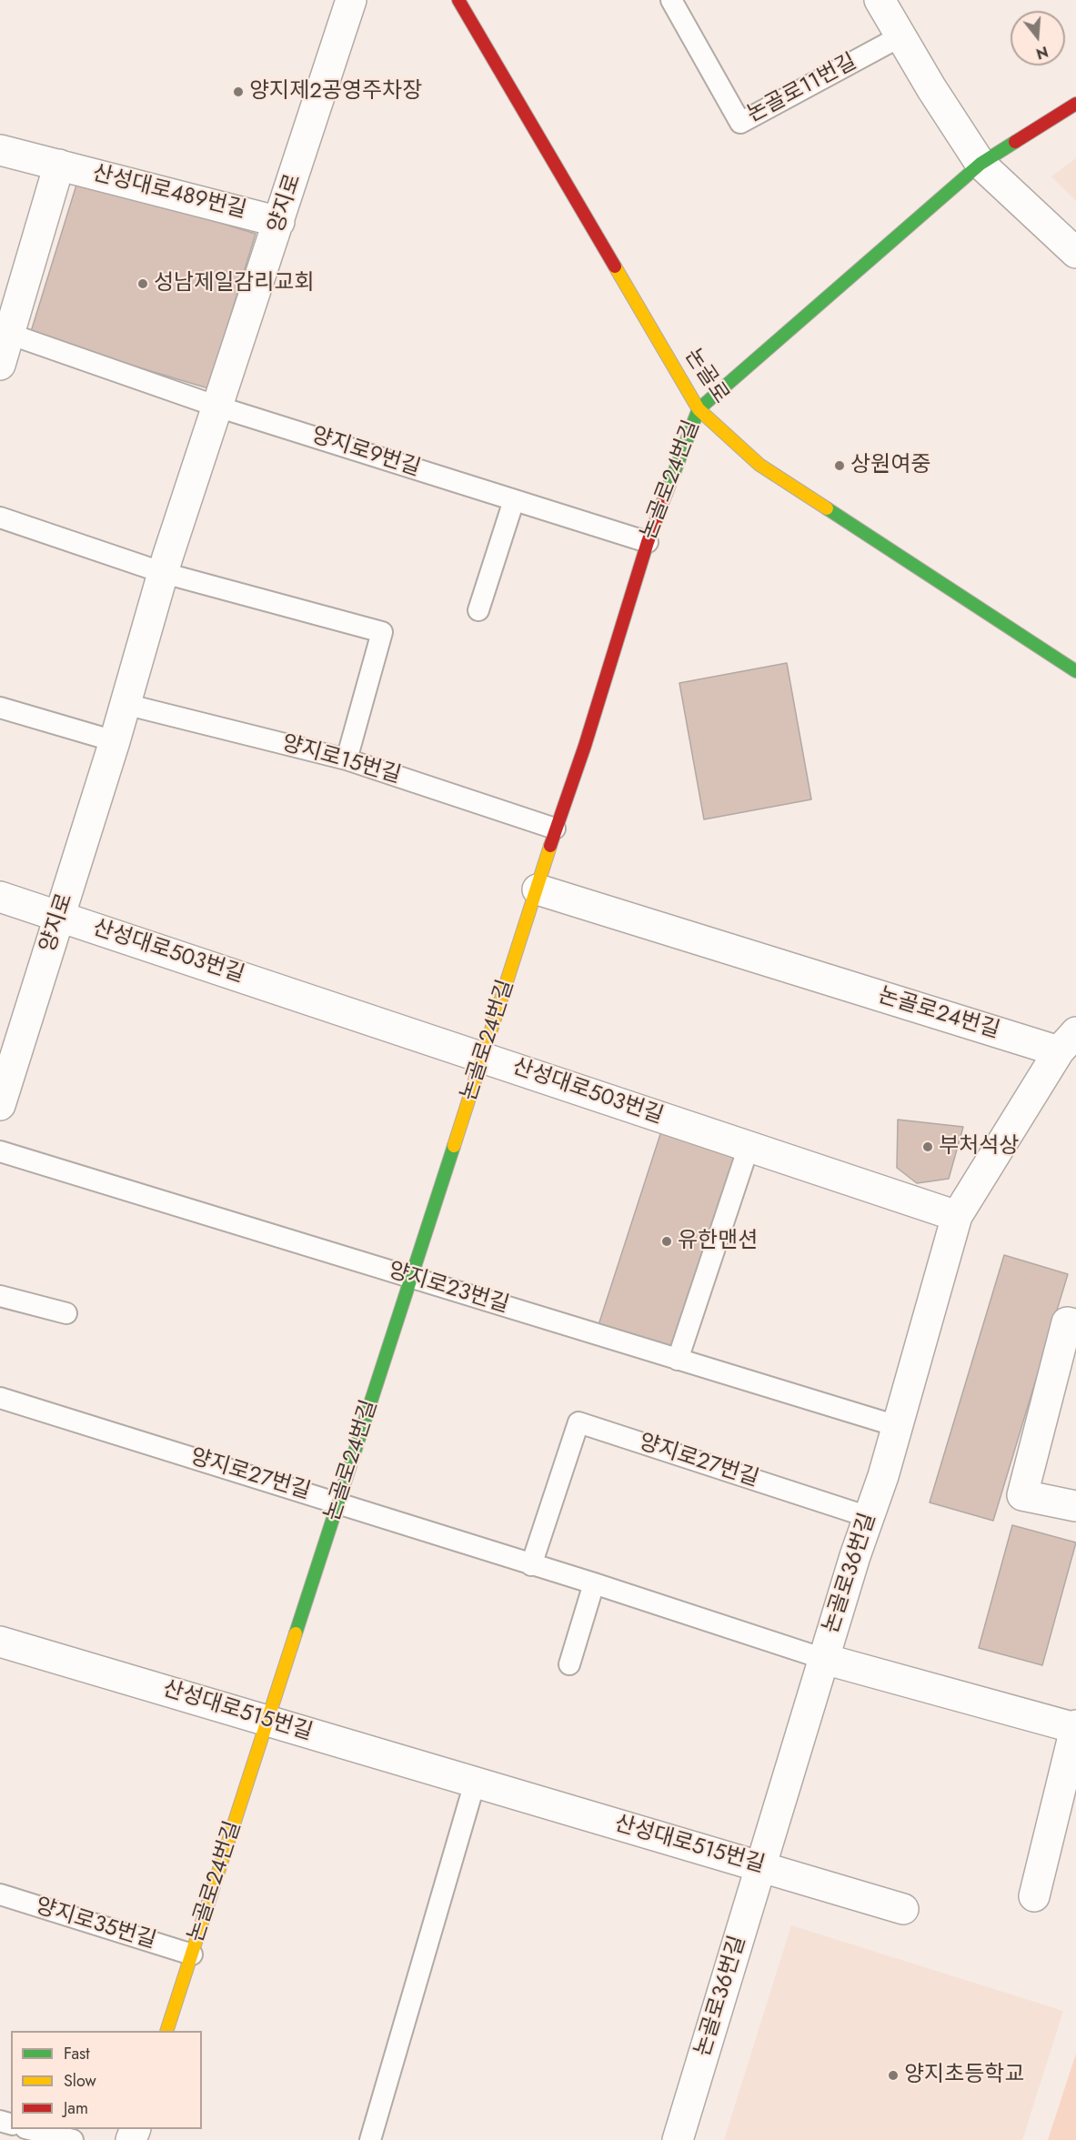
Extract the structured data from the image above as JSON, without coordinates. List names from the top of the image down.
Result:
{
  "streets": {
    "street": [
      "산성대로489번길",
      "양지로",
      "논골로",
      "논골로24번길",
      "산성대로503번길",
      "논골로36번길",
      "산성대로515번길"
    ],
    "lane": [
      "논골로11번길",
      "양지로9번길",
      "양지로15번길",
      "양지로23번길",
      "양지로27번길",
      "양지로35번길"
    ]
  },
  "crossings": [
    ["산성대로489번길", "양지로"],
    ["양지로", "양지로9번길"],
    ["양지로", "양지로15번길"],
    ["양지로", "산성대로503번길"],
    ["논골로", "논골로24번길"],
    ["양지로9번길", "논골로24번길"],
    ["논골로24번길", "양지로15번길"],
    ["논골로24번길", "산성대로503번길"],
    ["논골로24번길", "양지로23번길"],
    ["논골로24번길", "양지로27번길"],
    ["논골로24번길", "논골로36번길"],
    ["논골로24번길", "산성대로515번길"],
    ["논골로24번길", "양지로35번길"],
    ["산성대로503번길", "논골로36번길"],
    ["양지로23번길", "논골로36번길"],
    ["양지로27번길", "논골로36번길"],
    ["논골로36번길", "산성대로515번길"]
  ],
  "places": [
    "양지제2공영주차장",
    "성남제일감리교회",
    "상원여중",
    "부처석상",
    "유한맨션",
    "양지초등학교"
  ],
  "legend": ["Fast", "Slow", "Jam"],
  "north": "bottom"
}
